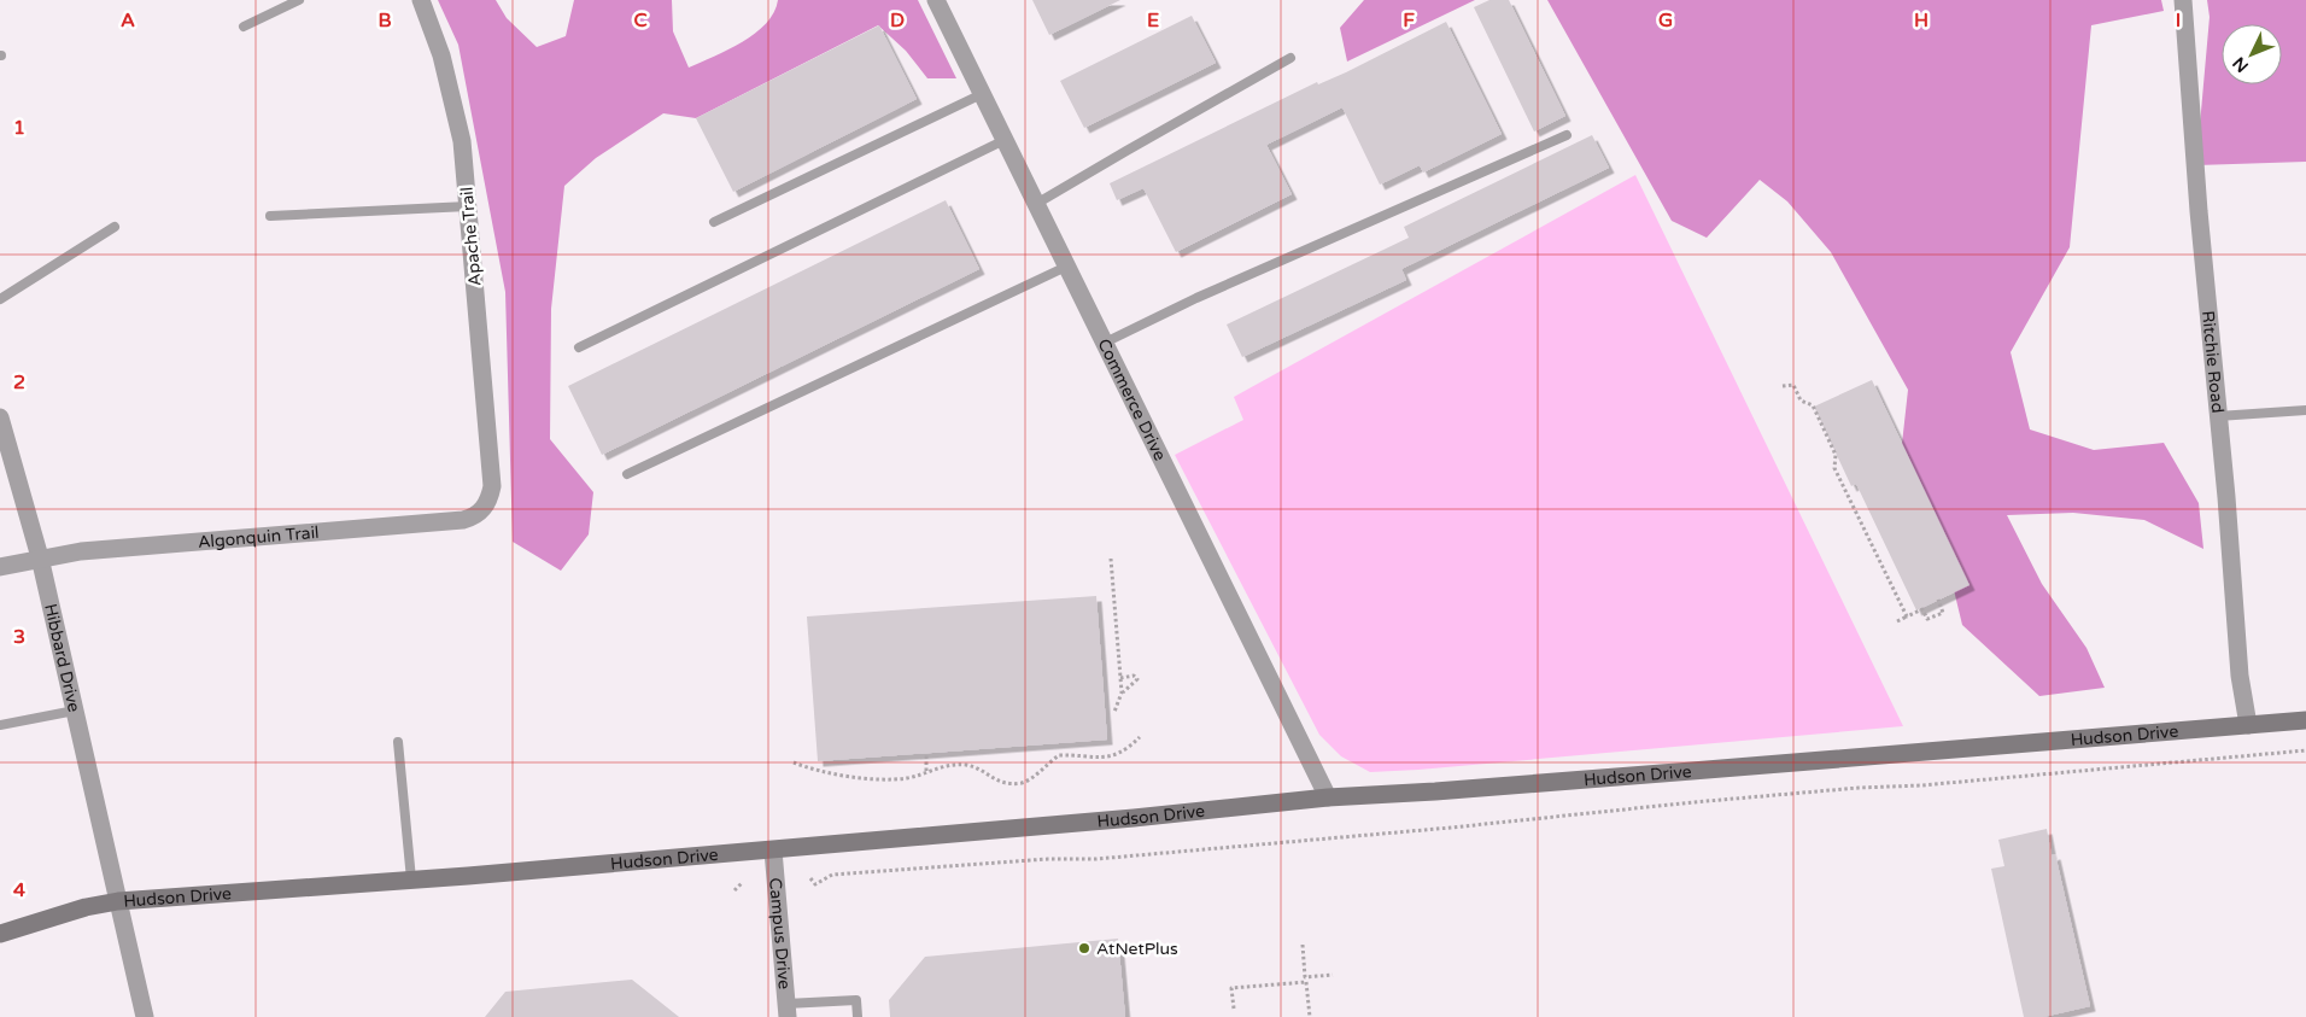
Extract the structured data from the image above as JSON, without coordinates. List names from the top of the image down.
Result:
{
  "streets": {
    "main road": ["Hudson Drive"],
    "street": [
      "Apache Trail",
      "Ritchie Road",
      "Commerce Drive",
      "Algonquin Trail",
      "Hibbard Drive",
      "Campus Drive"
    ]
  },
  "crossings": [
    ["Apache Trail", "Algonquin Trail"],
    ["Ritchie Road", "Hudson Drive"],
    ["Commerce Drive", "Hudson Drive"],
    ["Algonquin Trail", "Hibbard Drive"],
    ["Hibbard Drive", "Hudson Drive"],
    ["Hudson Drive", "Campus Drive"]
  ],
  "places": ["AtNetPlus"],
  "north": "bottom left",
  "grid": {
    "columns": [
      "A",
      "B",
      "C",
      "D",
      "E",
      "F",
      "G",
      "H",
      "I"
    ],
    "rows": [
      "1",
      "2",
      "3",
      "4"
    ]
  }
}
